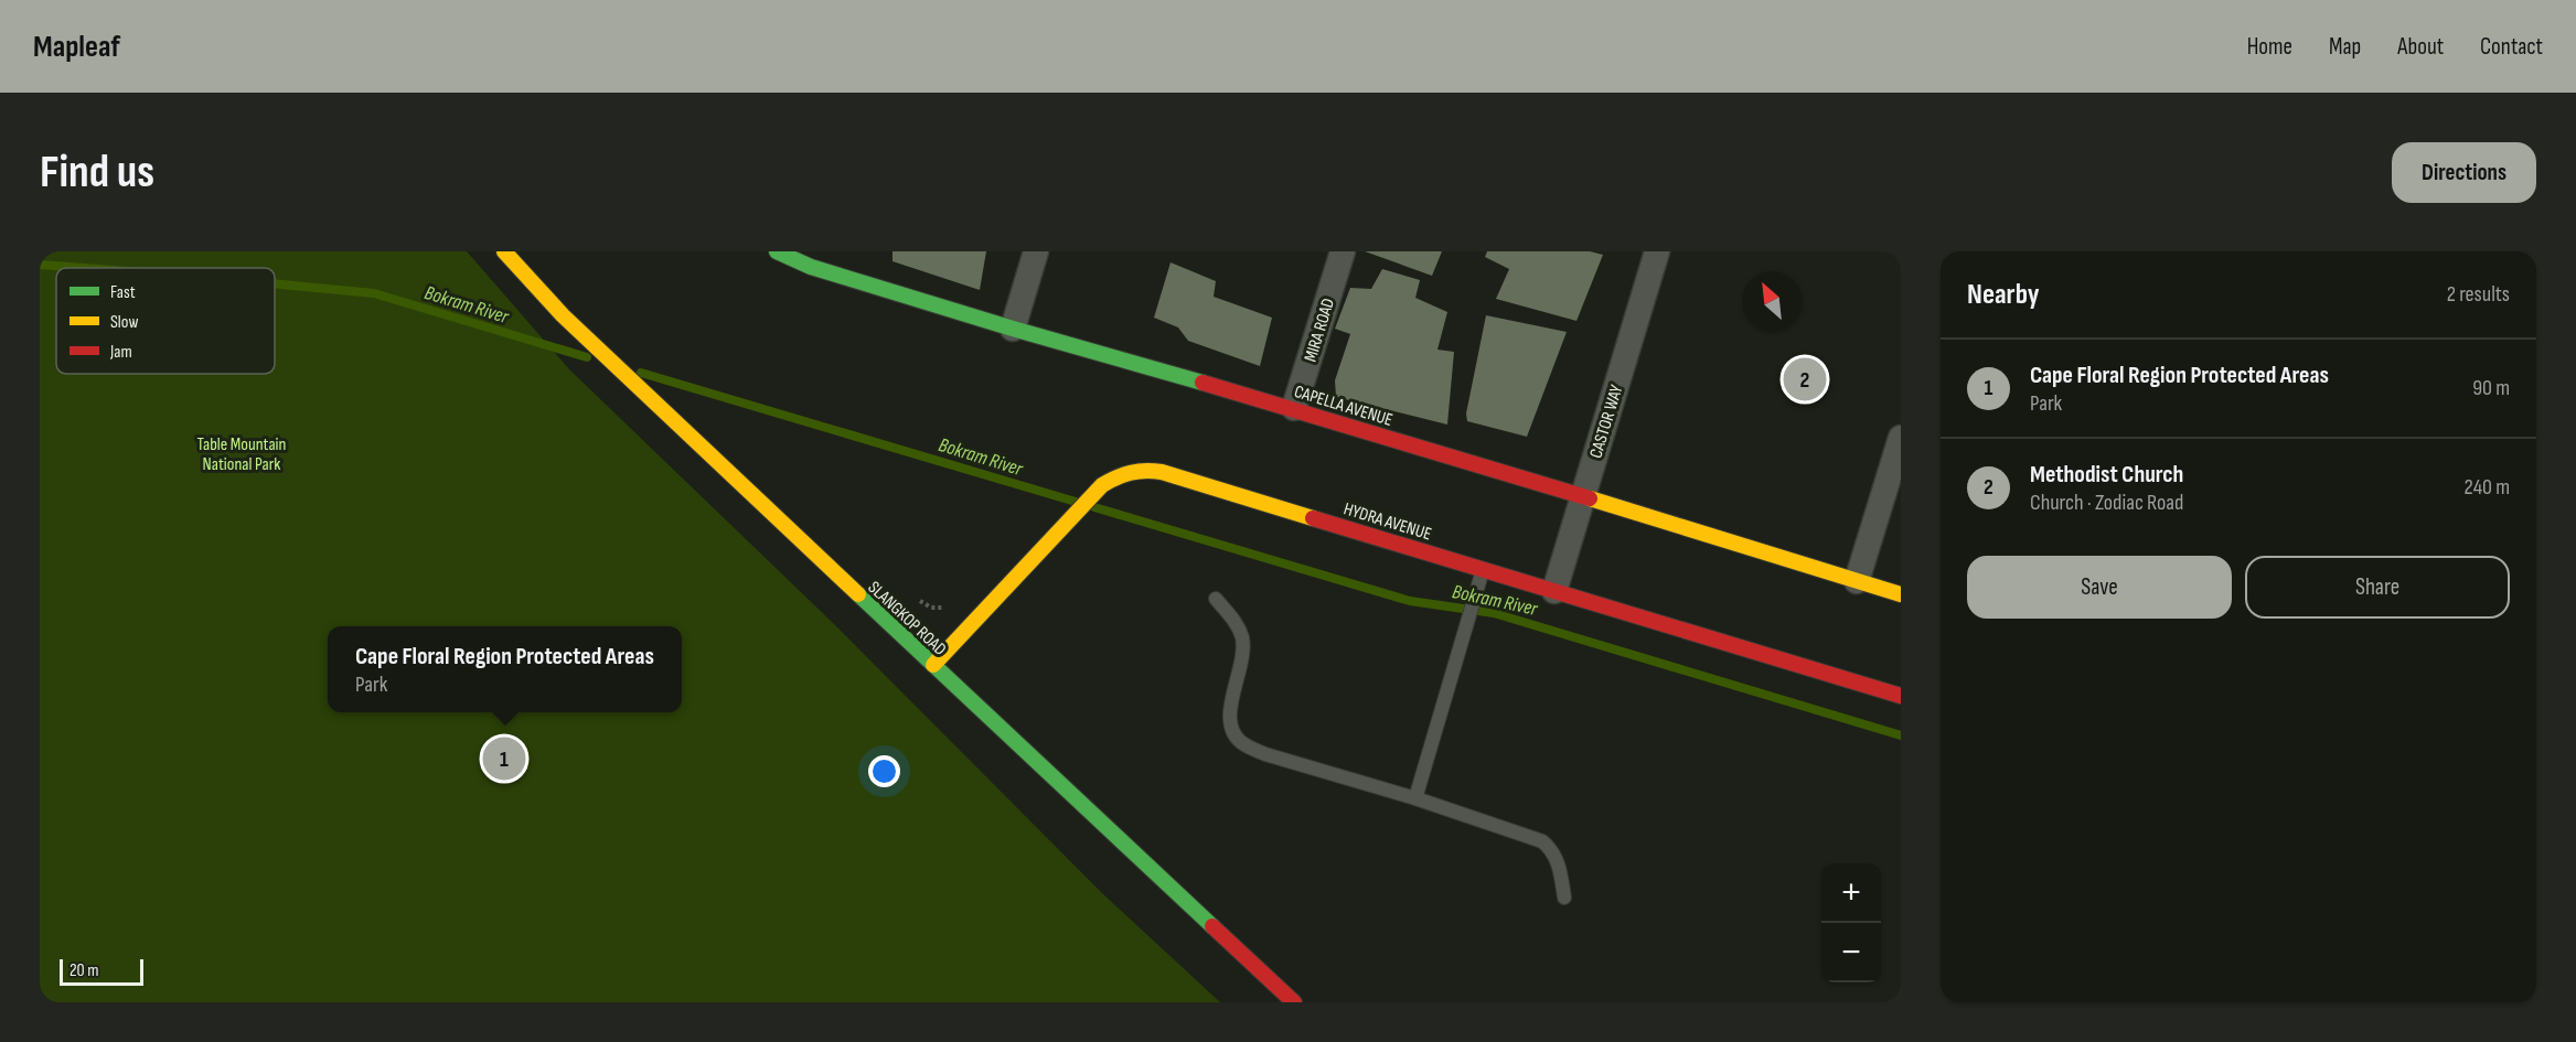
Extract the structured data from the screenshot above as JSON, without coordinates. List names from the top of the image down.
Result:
{
  "streets": {
    "street": [
      "MIRA ROAD",
      "CAPELLA AVENUE",
      "CASTOR WAY",
      "HYDRA AVENUE",
      "SLANGKOP ROAD"
    ]
  },
  "crossings": [
    ["MIRA ROAD", "CAPELLA AVENUE"],
    ["CAPELLA AVENUE", "CASTOR WAY"],
    ["CASTOR WAY", "HYDRA AVENUE"],
    ["HYDRA AVENUE", "SLANGKOP ROAD"]
  ],
  "water": ["Bokram River"],
  "parks": ["Table Mountain National Park"],
  "legend": ["Fast", "Slow", "Jam"],
  "scale_bar": "20 m",
  "north": "top left",
  "page": {
    "header": "Mapleaf",
    "nav": [
      "Home",
      "Map",
      "About",
      "Contact"
    ],
    "buttons": [
      "Directions",
      ["Save", "Share"]
    ],
    "title": "Find us",
    "heading": ["Nearby", "2 results"],
    "list": [
      {
        "mark": "1",
        "name": "Cape Floral Region Protected Areas",
        "note": "Park",
        "value": "90 m"
      },
      {
        "mark": "2",
        "name": "Methodist Church",
        "note": "Church · Zodiac Road",
        "value": "240 m"
      }
    ],
    "pins": ["2", "1"],
    "popup": ["Cape Floral Region Protected Areas", "Park"],
    "map_buttons": ["+", "−"],
    "scale": "20 m"
  }
}
